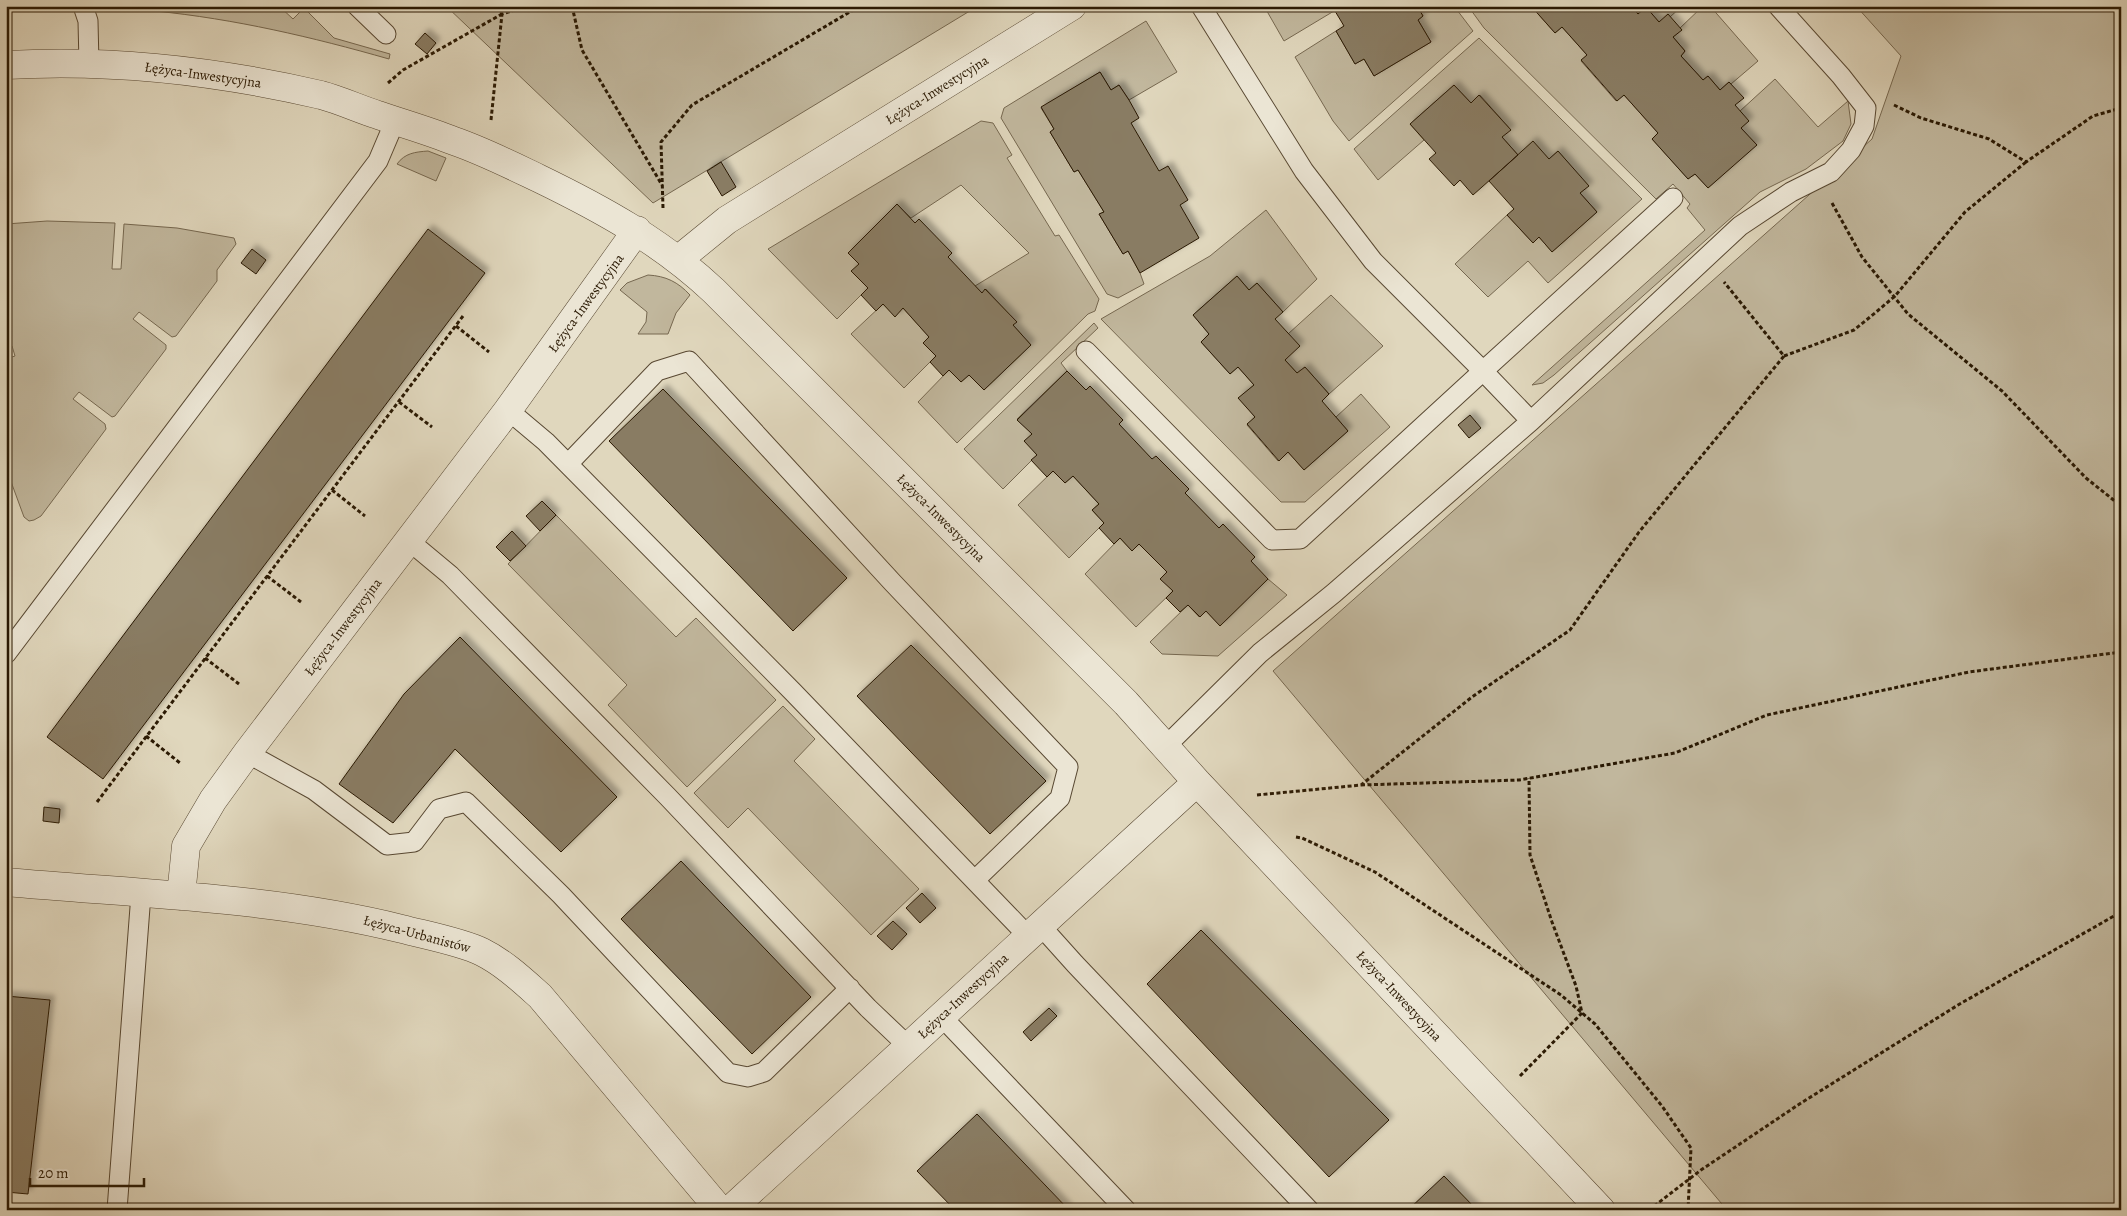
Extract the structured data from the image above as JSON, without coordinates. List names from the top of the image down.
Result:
{
  "streets": {
    "street": ["Łężyca-Inwestycyjna", "Łężyca-Urbanistów"]
  },
  "crossings": [
    ["Łężyca-Inwestycyjna", "Łężyca-Urbanistów"]
  ],
  "scale_bar": "20 m"
}
